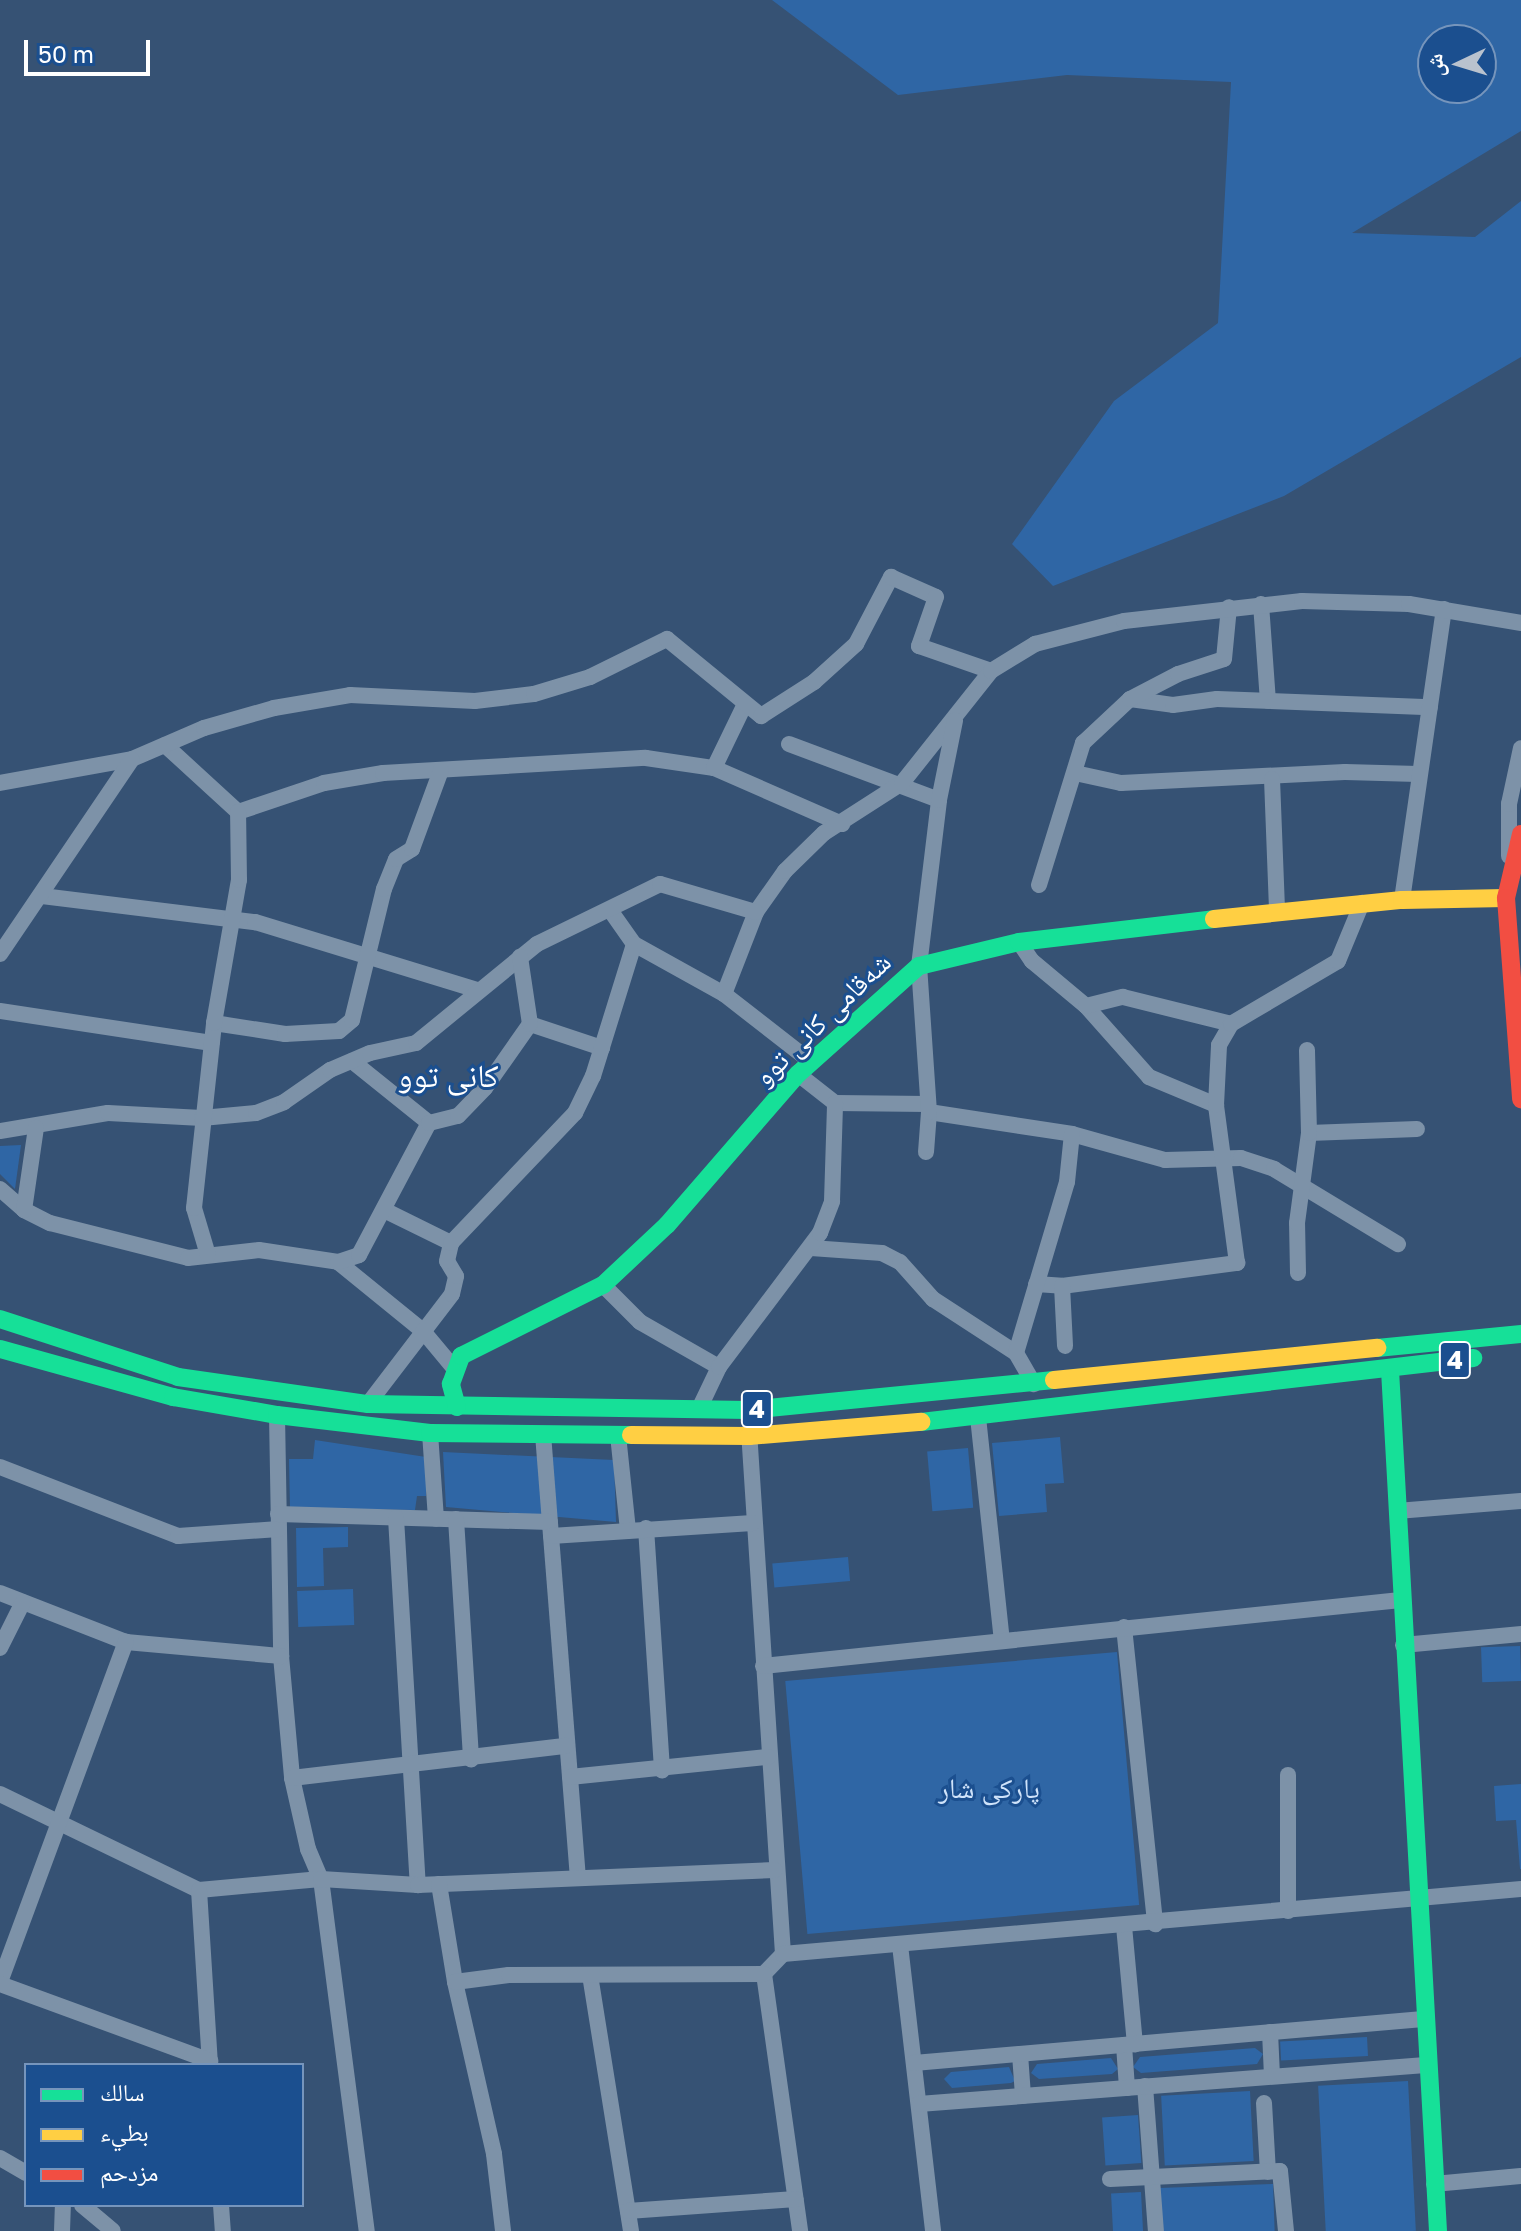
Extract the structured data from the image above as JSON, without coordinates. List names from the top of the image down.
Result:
{
  "streets": {
    "main road": ["شەقامی کانی توو", "4"]
  },
  "districts": ["کانی توو"],
  "parks": ["پاركى شار"],
  "legend": ["سالك", "بطيء", "مزدحم"],
  "scale_bar": "50 m",
  "north": "left"
}
